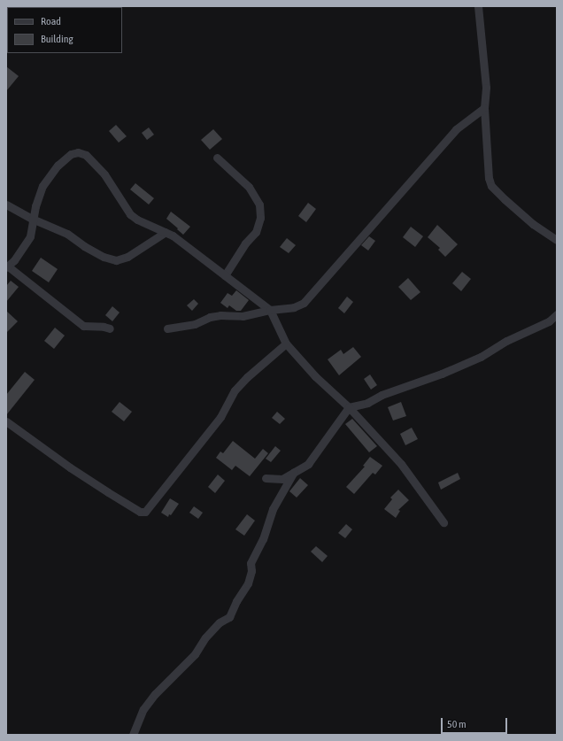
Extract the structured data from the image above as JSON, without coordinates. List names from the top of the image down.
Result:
{
  "legend": ["Road", "Building"],
  "scale_bar": "50 m"
}
